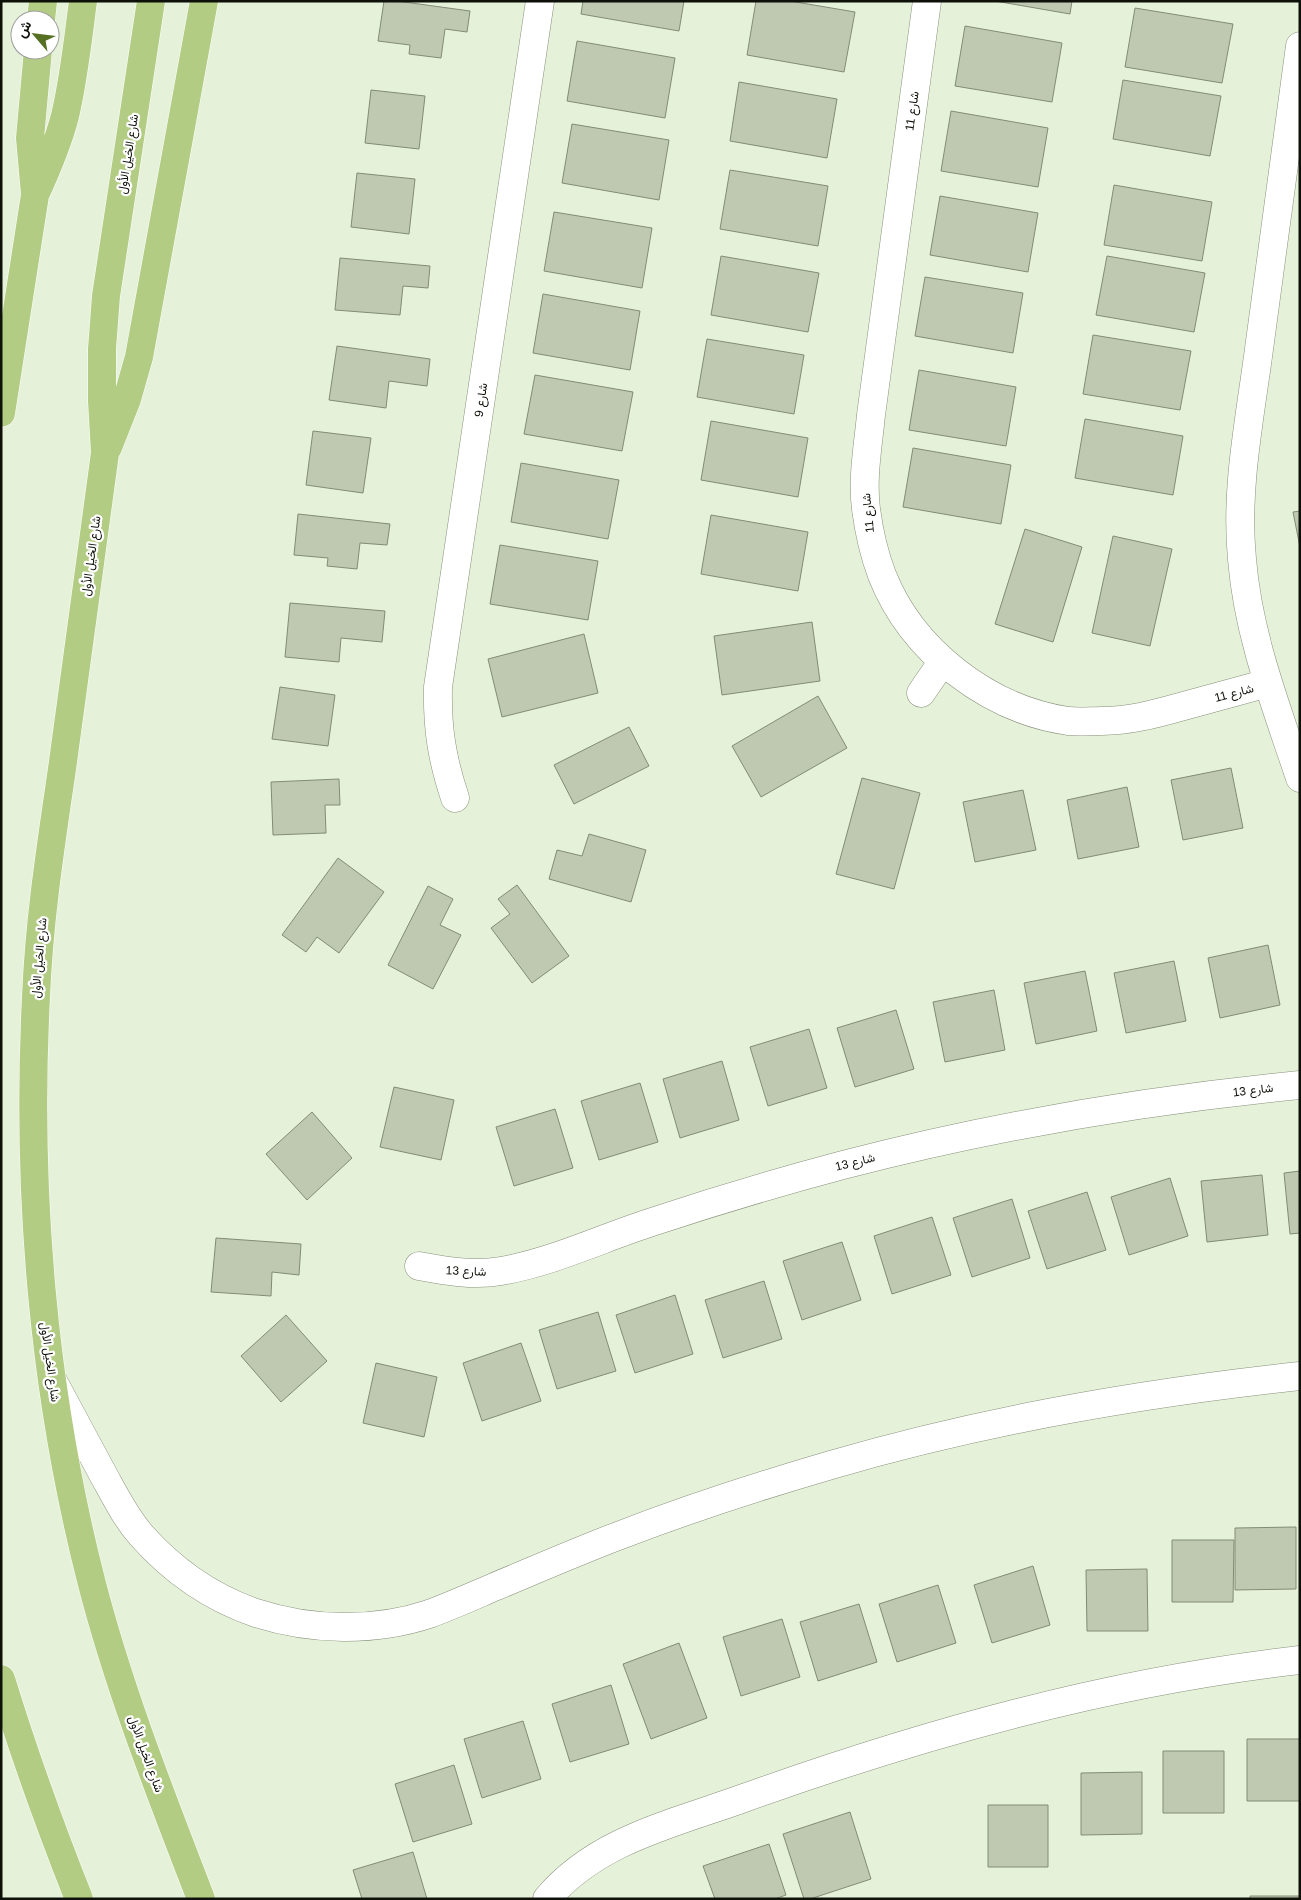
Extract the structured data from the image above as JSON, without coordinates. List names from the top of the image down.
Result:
{
  "streets": {
    "main road": ["شارع الخيل الأول"],
    "street": ["شارع 11", "شارع 9", "شارع 13"]
  },
  "north": "top left"
}
